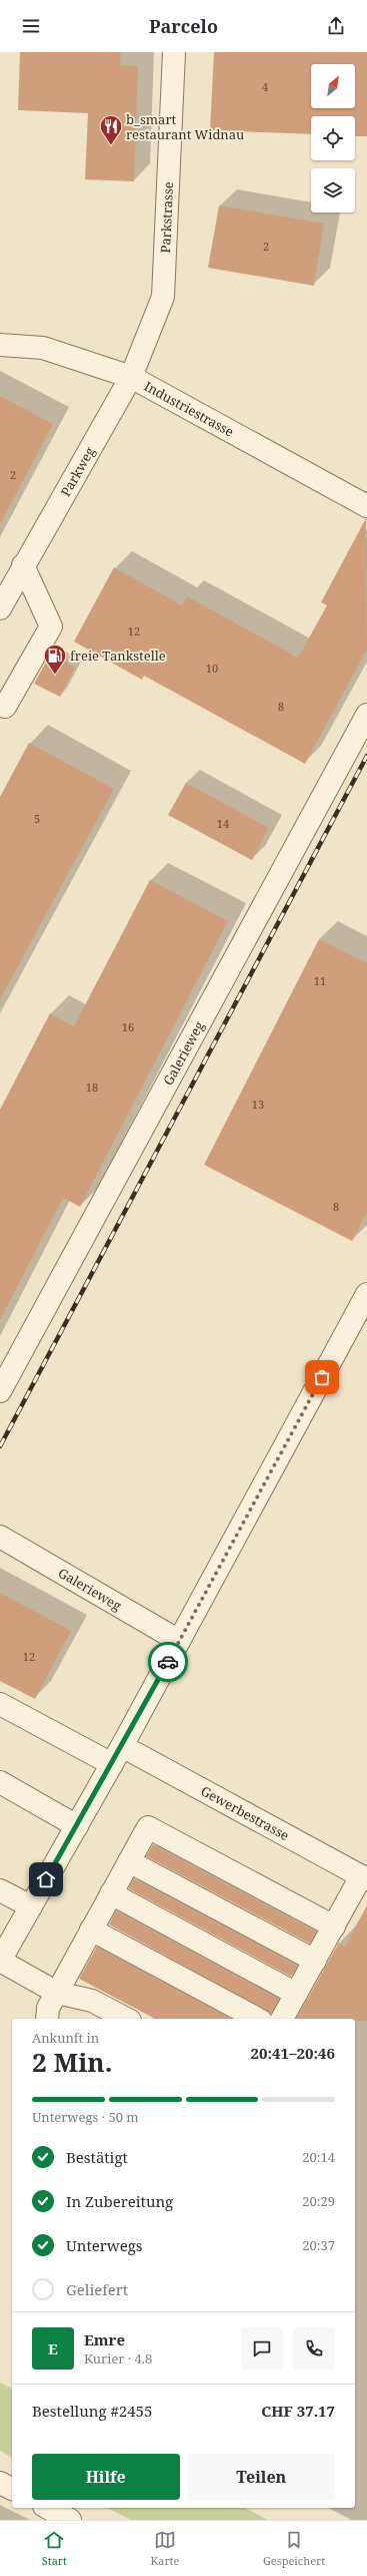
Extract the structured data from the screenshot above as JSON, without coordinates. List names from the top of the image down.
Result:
{
  "streets": {
    "street": [
      "Parkstrasse",
      "Industriestrasse",
      "Parkweg",
      "Galerieweg",
      "Gewerbestrasse"
    ]
  },
  "crossings": [
    ["Parkstrasse", "Industriestrasse"],
    ["Parkstrasse", "Parkweg"],
    ["Industriestrasse", "Parkweg"]
  ],
  "places": {
    "restaurant": ["b_smart restaurant Widnau"],
    "fuel station": ["freie Tankstelle"]
  },
  "house_numbers": [
    "4",
    "2",
    "2",
    "12",
    "10",
    "8",
    "5",
    "14",
    "11",
    "16",
    "18",
    "13",
    "8",
    "12"
  ],
  "north": "top right",
  "page": {
    "header": "Parcelo",
    "heading": ["2 Min.", "Ankunft in", "20:41–20:46"],
    "panel": [
      "Emre",
      "Kurier · 4.8",
      "Bestellung #2455",
      "CHF 37.17"
    ],
    "bar": "Unterwegs · 50 m",
    "list": [
      ["Bestätigt", "20:14"],
      ["In Zubereitung", "20:29"],
      ["Unterwegs", "20:37"],
      "Geliefert"
    ],
    "round": "E",
    "buttons": ["Hilfe", "Teilen"],
    "tabs": ["Start", "Karte", "Gespeichert"]
  }
}
